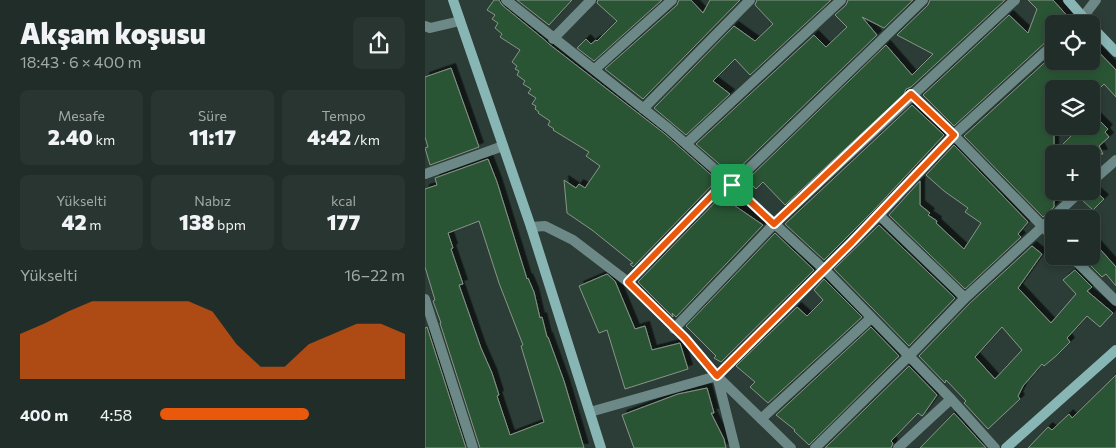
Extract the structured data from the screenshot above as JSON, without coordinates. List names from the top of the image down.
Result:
{
  "page": {
    "heading": ["Akşam koşusu", "18:43 · 6 × 400 m"],
    "map_buttons": ["+", "−"],
    "stats": [
      ["Mesafe", "2.40 km"],
      ["Süre", "11:17"],
      ["Tempo", "4:42 /km"],
      ["Yükselti", "42 m"],
      ["Nabız", "138 bpm"],
      ["kcal", "177"]
    ],
    "chart": ["Yükselti", "16–22 m"],
    "list": [
      {
        "name": "400 m",
        "note": "4:58"
      }
    ]
  }
}
